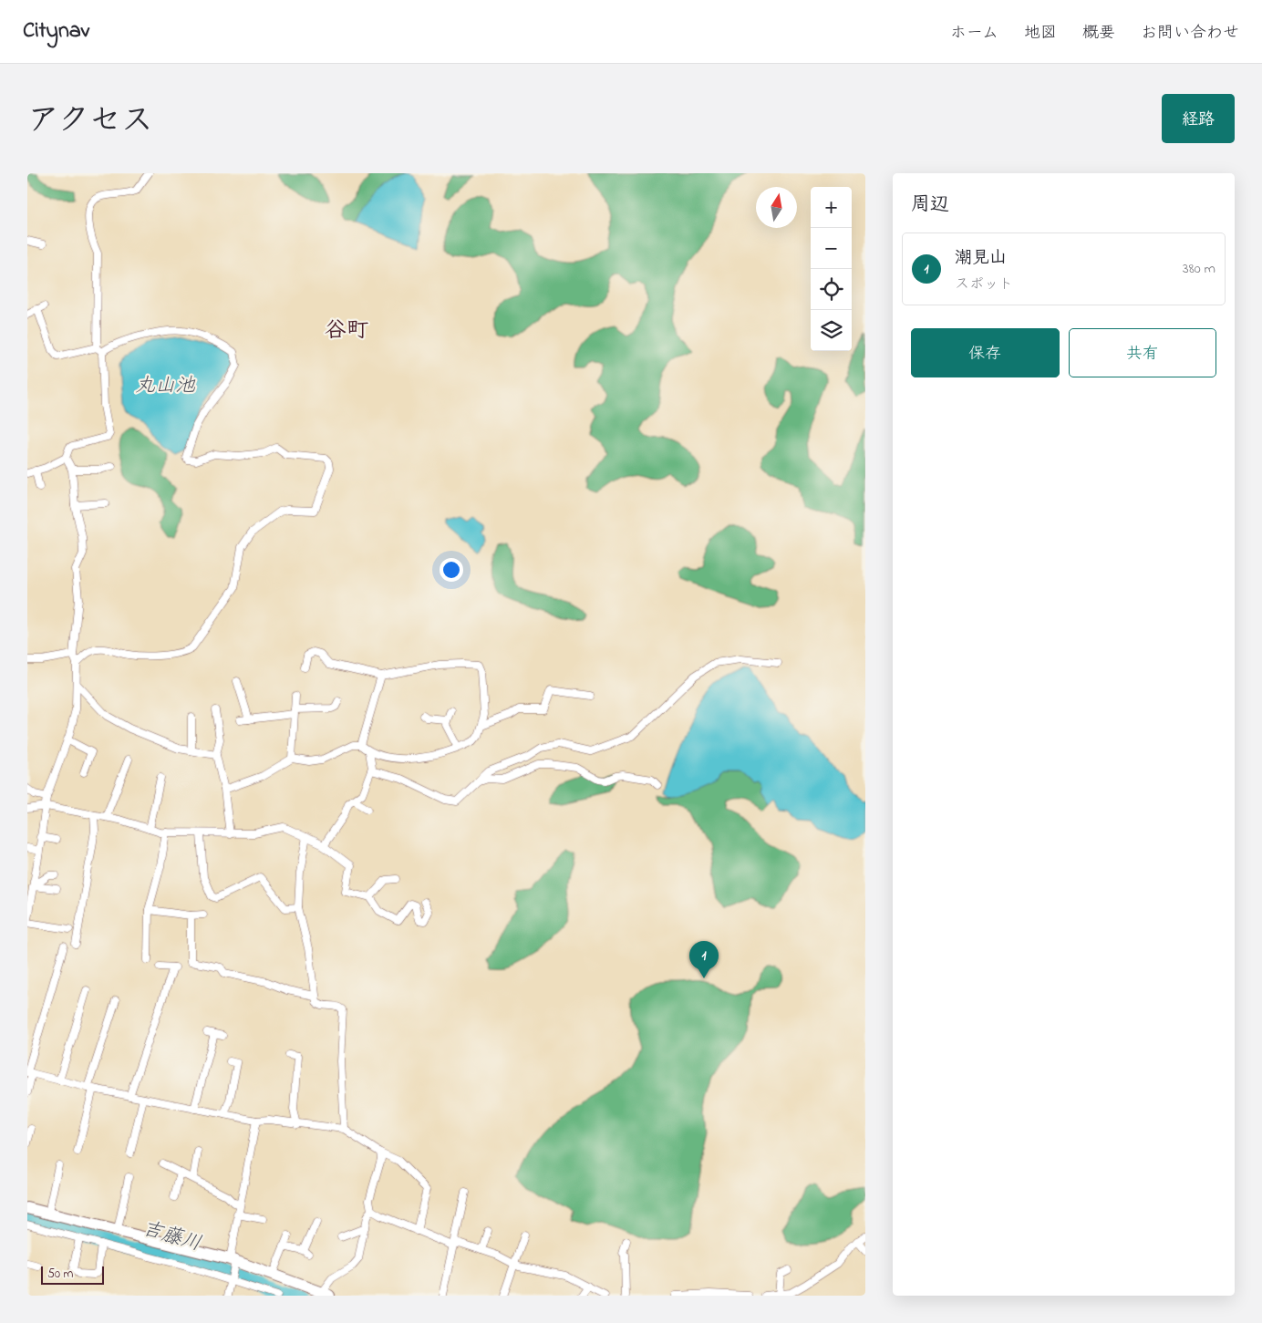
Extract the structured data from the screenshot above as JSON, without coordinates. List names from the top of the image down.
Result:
{
  "districts": ["谷町"],
  "water": ["丸山池", "吉藤川"],
  "scale_bar": "50 m",
  "north": "top",
  "page": {
    "header": "Citynav",
    "nav": [
      "ホーム",
      "地図",
      "概要",
      "お問い合わせ"
    ],
    "title": "アクセス",
    "buttons": [
      "経路",
      ["保存", "共有"]
    ],
    "heading": "周辺",
    "map_buttons": ["+", "−"],
    "list": [
      {
        "mark": "1",
        "name": "潮見山",
        "note": "スポット",
        "value": "380 m"
      }
    ],
    "pins": "1",
    "scale": "50 m"
  }
}
